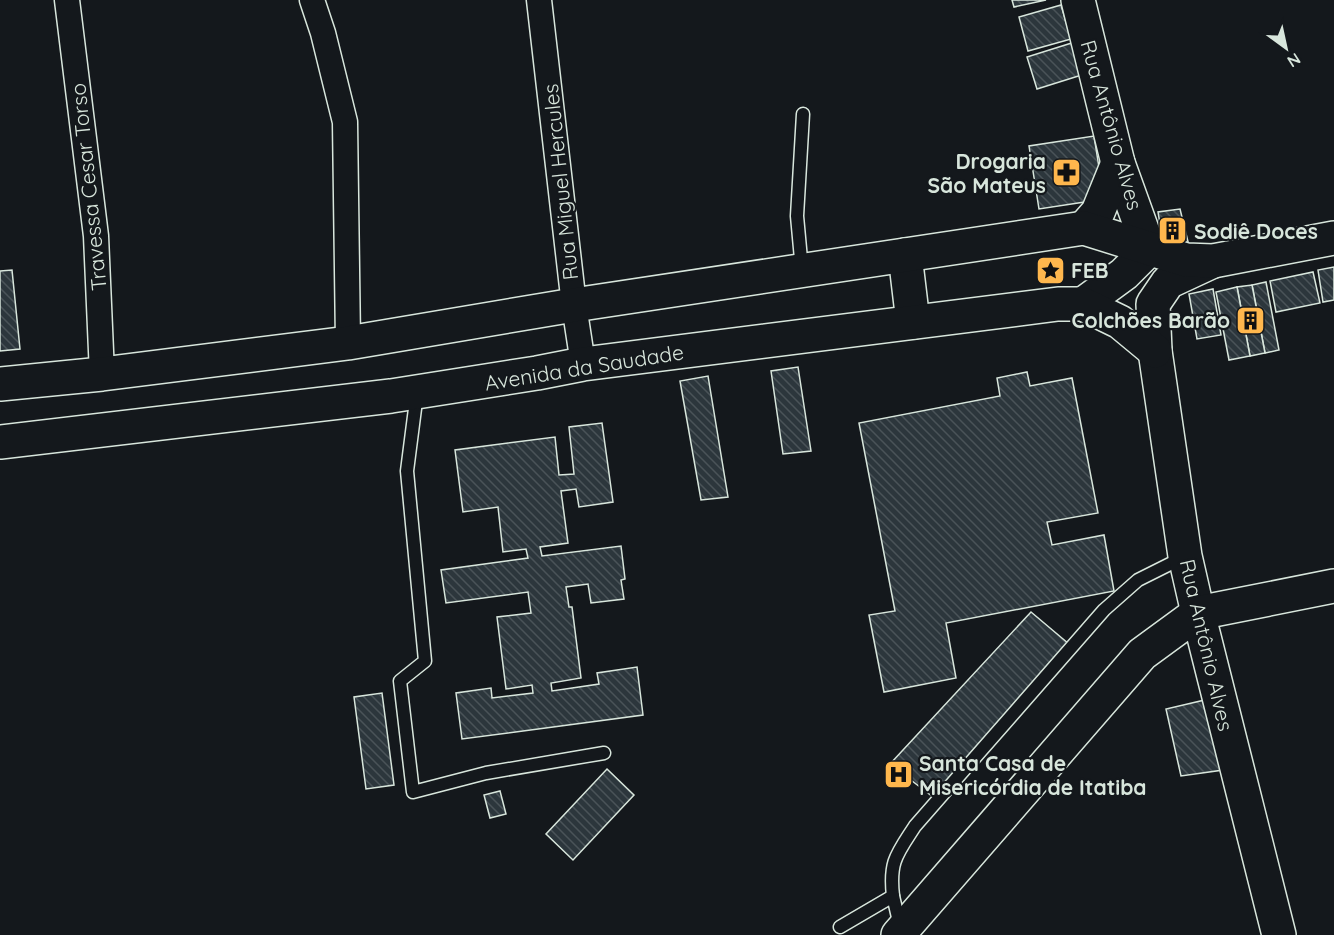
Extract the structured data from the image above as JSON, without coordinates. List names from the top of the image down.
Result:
{
  "streets": {
    "main road": ["Rua Antônio Alves", "Avenida da Saudade"],
    "street": ["Rua Miguel Hercules", "Travessa Cesar Torso"]
  },
  "crossings": [
    ["Rua Antônio Alves", "Avenida da Saudade"],
    ["Rua Miguel Hercules", "Avenida da Saudade"]
  ],
  "places": {
    "pharmacy": ["Drogaria São Mateus"],
    "building": ["Sodiê Doces", "Colchões Barão"],
    "place": ["FEB"],
    "hospital": ["Santa Casa de Misericórdia de Itatiba"]
  },
  "north": "bottom right"
}
